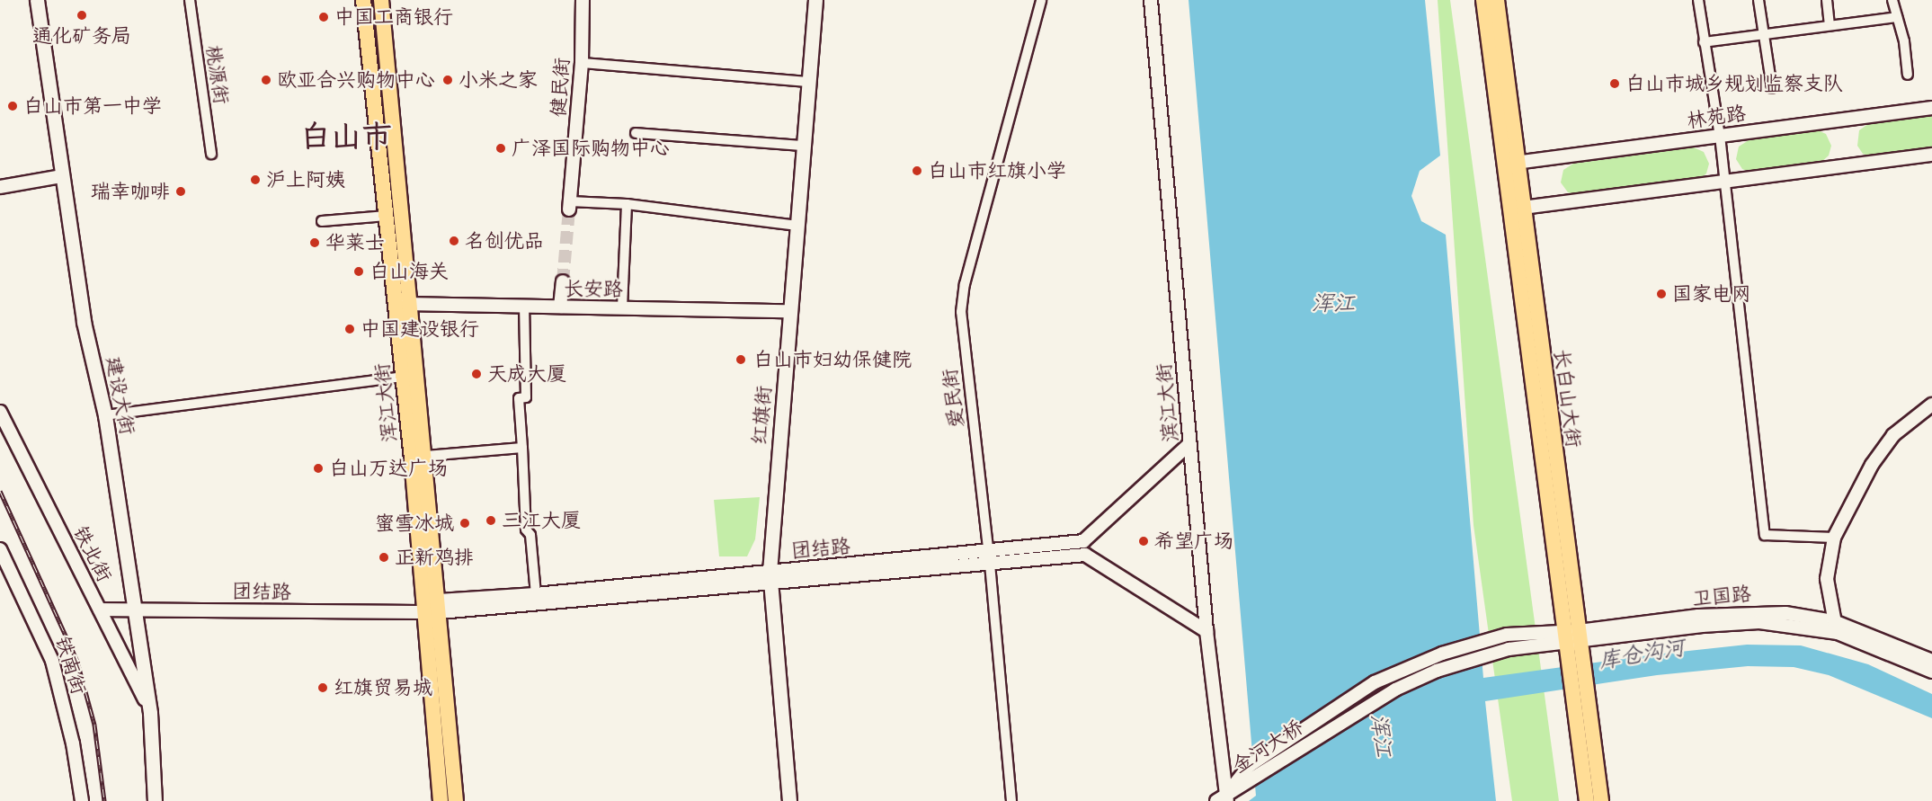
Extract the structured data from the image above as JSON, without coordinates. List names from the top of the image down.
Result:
{
  "streets": {
    "main road": [
      "建设大街",
      "长白山大街",
      "浑江大街",
      "红旗街"
    ],
    "street": [
      "桃源街",
      "健民街",
      "林苑路",
      "长安路",
      "爱民街",
      "滨江大街",
      "团结路",
      "铁北街",
      "卫国路",
      "铁南街",
      "金河大桥"
    ]
  },
  "crossings": [
    ["林苑路", "长白山大街"],
    ["长安路", "浑江大街"],
    ["长安路", "红旗街"],
    ["建设大街", "团结路"],
    ["建设大街", "铁北街"],
    ["爱民街", "团结路"],
    ["长白山大街", "卫国路"],
    ["浑江大街", "团结路"],
    ["滨江大街", "金河大桥"],
    ["红旗街", "团结路"],
    ["团结路", "铁北街"],
    ["卫国路", "金河大桥"]
  ],
  "districts": ["白山市"],
  "water": ["浑江", "库仓沟河"],
  "places": [
    "通化矿务局",
    "中国工商银行",
    "欧亚合兴购物中心",
    "小米之家",
    "白山市城乡规划监察支队",
    "白山市第一中学",
    "广泽国际购物中心",
    "白山市红旗小学",
    "沪上阿姨",
    "瑞幸咖啡",
    "名创优品",
    "华莱士",
    "白山海关",
    "国家电网",
    "中国建设银行",
    "白山市妇幼保健院",
    "天成大厦",
    "白山万达广场",
    "三江大厦",
    "蜜雪冰城",
    "希望广场",
    "正新鸡排",
    "红旗贸易城"
  ]
}
